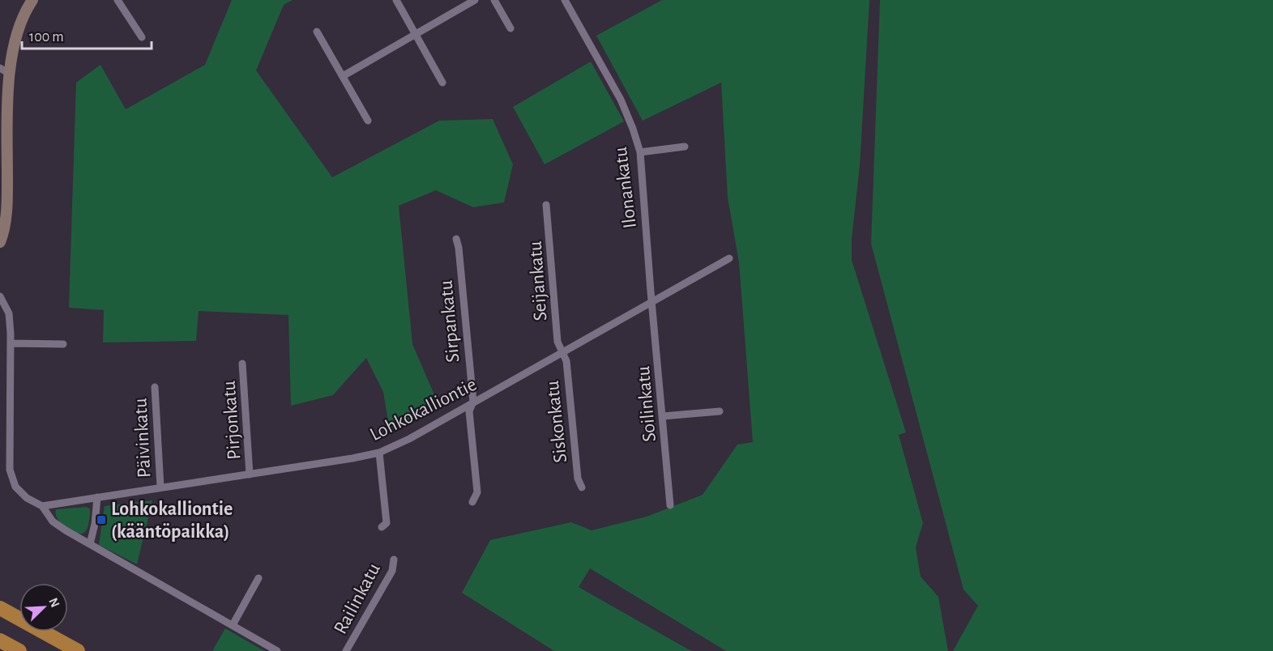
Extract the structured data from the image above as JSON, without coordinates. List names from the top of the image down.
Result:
{
  "streets": {
    "street": [
      "Ilonankatu",
      "Seijankatu",
      "Sirpankatu",
      "Soilinkatu",
      "Lohkokalliontie",
      "Pirjonkatu",
      "Siskonkatu",
      "Päivinkatu",
      "Railinkatu"
    ]
  },
  "crossings": [
    ["Ilonankatu", "Soilinkatu"],
    ["Ilonankatu", "Lohkokalliontie"],
    ["Seijankatu", "Lohkokalliontie"],
    ["Seijankatu", "Siskonkatu"],
    ["Sirpankatu", "Lohkokalliontie"],
    ["Soilinkatu", "Lohkokalliontie"],
    ["Lohkokalliontie", "Pirjonkatu"],
    ["Lohkokalliontie", "Siskonkatu"],
    ["Lohkokalliontie", "Päivinkatu"]
  ],
  "places": {
    "transit": ["Lohkokalliontie (kääntöpaikka)"]
  },
  "scale_bar": "100 m",
  "north": "top right"
}
